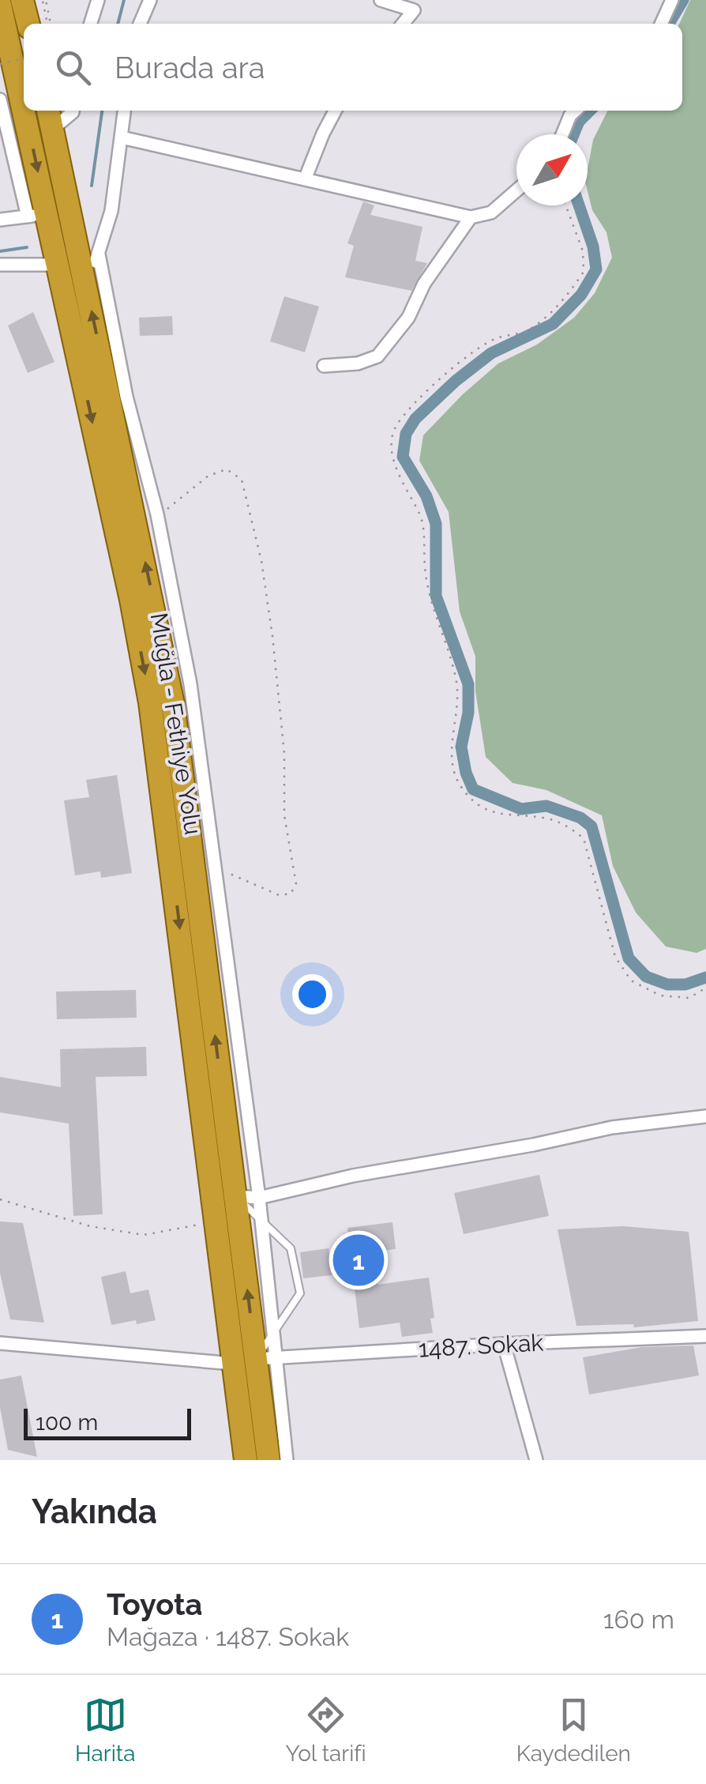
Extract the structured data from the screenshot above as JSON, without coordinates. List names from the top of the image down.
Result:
{
  "streets": {
    "highway": ["Muğla - Fethiye Yolu"],
    "street": ["1487. Sokak"]
  },
  "crossings": [
    ["Muğla - Fethiye Yolu", "1487. Sokak"]
  ],
  "scale_bar": "100 m",
  "north": "top right",
  "page": {
    "search": "Burada ara",
    "pins": "1",
    "scale": "100 m",
    "heading": "Yakında",
    "list": [
      {
        "mark": "1",
        "name": "Toyota",
        "note": "Mağaza · 1487. Sokak",
        "value": "160 m"
      }
    ],
    "nav": ["Harita", "Yol tarifi", "Kaydedilen"]
  }
}
